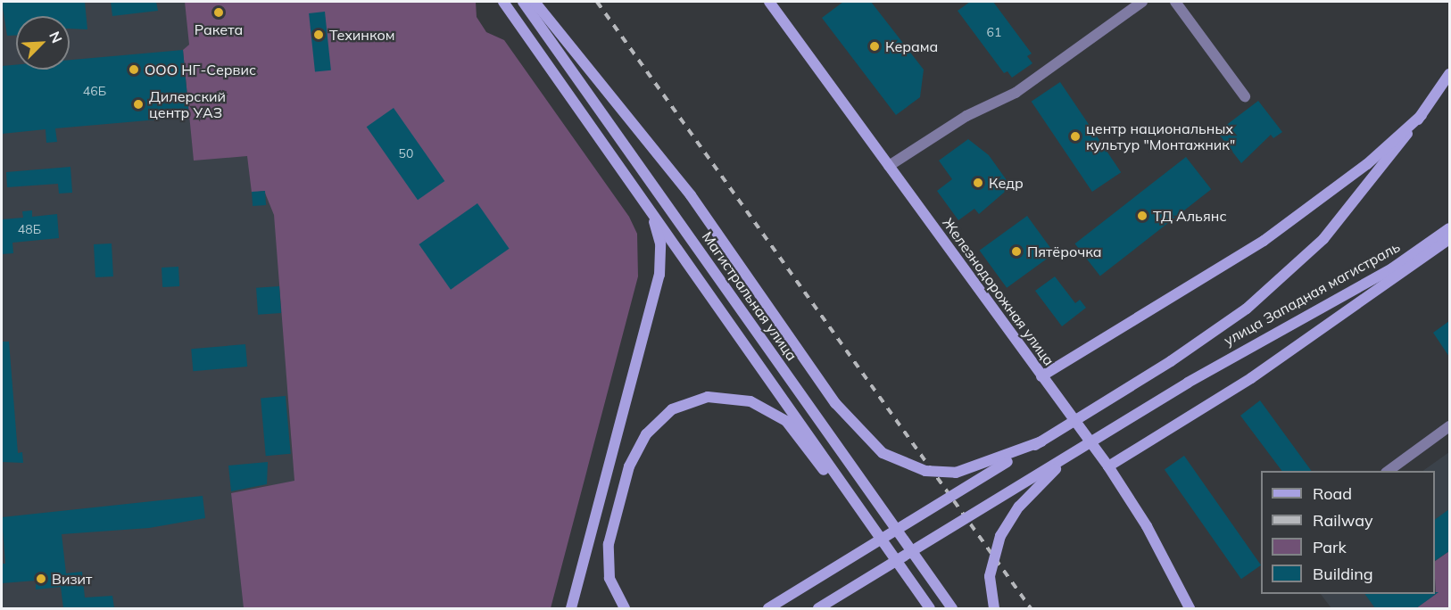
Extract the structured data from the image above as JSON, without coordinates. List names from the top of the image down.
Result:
{
  "streets": {
    "main road": ["Железнодорожная улица", "улица Западная магистраль", "Магистральная улица"]
  },
  "places": [
    "Ракета",
    "Техинком",
    "Керама",
    "ООО НГ-Сервис",
    "Дилерский центр УАЗ",
    "центр национальных культур \"Монтажник\"",
    "Кедр",
    "ТД Альянс",
    "Пятёрочка",
    "Визит"
  ],
  "house_numbers": [
    "61",
    "46Б",
    "50",
    "48Б"
  ],
  "legend": [
    "Road",
    "Railway",
    "Park",
    "Building"
  ],
  "north": "top right"
}
